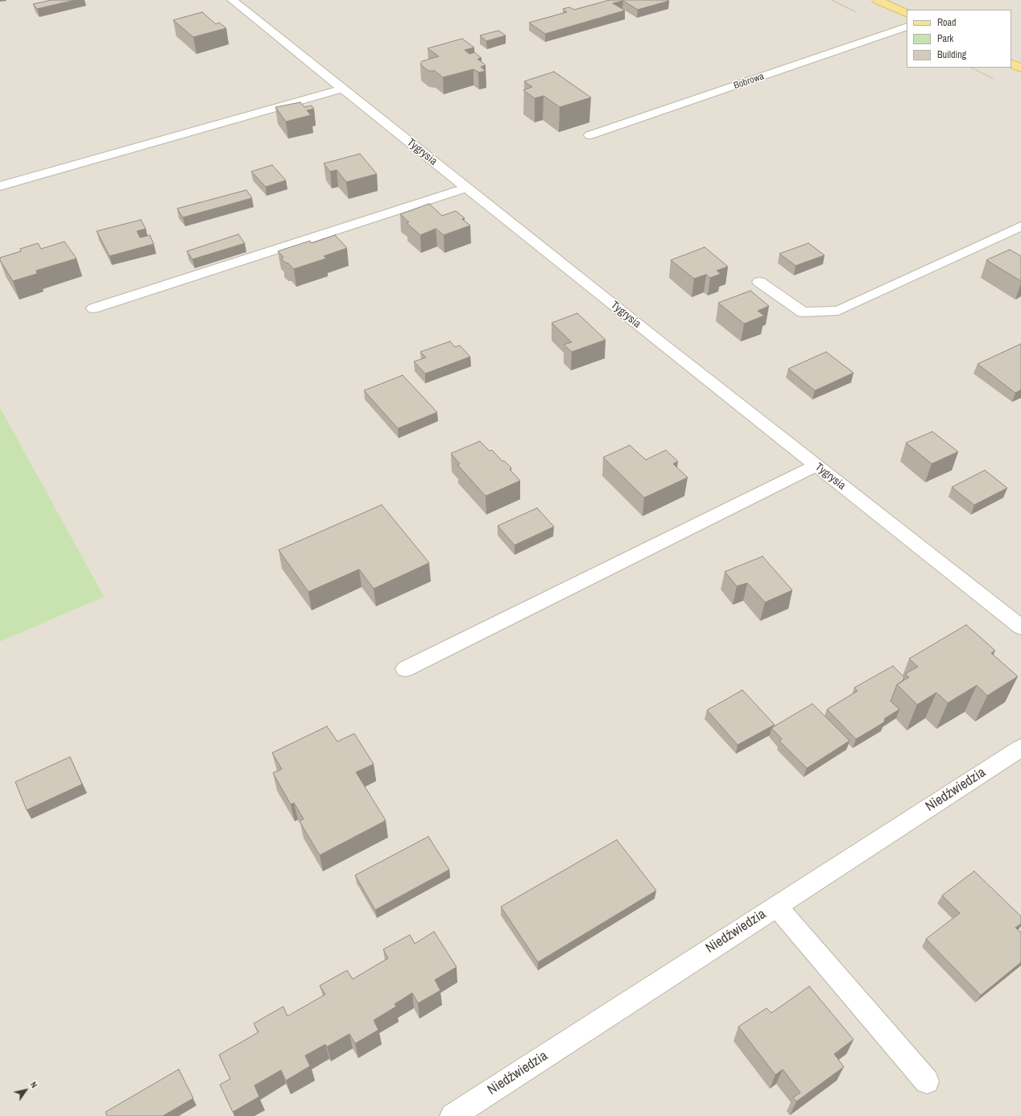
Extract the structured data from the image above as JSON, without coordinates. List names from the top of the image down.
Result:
{
  "streets": {
    "street": ["Bobrowa", "Tygrysia", "Niedźwiedzia"]
  },
  "legend": ["Road", "Park", "Building"],
  "north": "top right"
}
